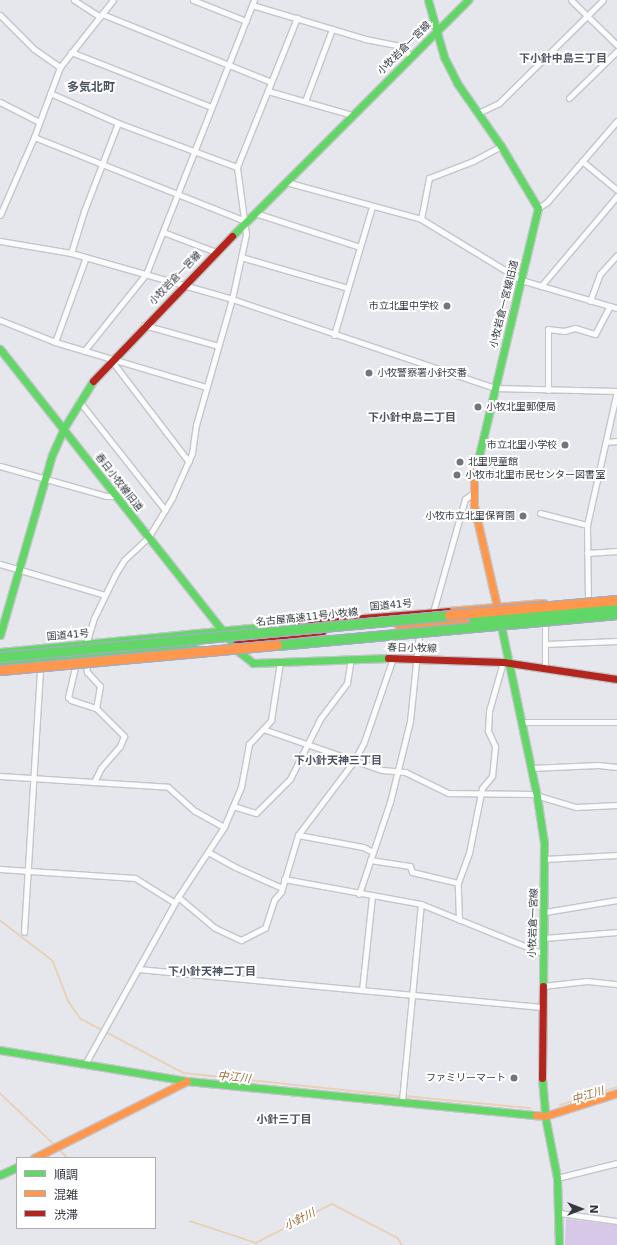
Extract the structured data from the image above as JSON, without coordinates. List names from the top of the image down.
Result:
{
  "streets": {
    "main road": [
      "小牧岩倉一宮線",
      "小牧岩倉一宮線旧道",
      "春日小牧線旧道",
      "国道41号",
      "名古屋高速11号小牧線",
      "春日小牧線"
    ]
  },
  "crossings": [
    ["小牧岩倉一宮線", "小牧岩倉一宮線旧道"],
    ["小牧岩倉一宮線", "春日小牧線旧道"],
    ["小牧岩倉一宮線", "国道41号"],
    ["小牧岩倉一宮線", "春日小牧線"],
    ["小牧岩倉一宮線旧道", "国道41号"],
    ["春日小牧線旧道", "国道41号"],
    ["春日小牧線旧道", "春日小牧線"],
    ["国道41号", "名古屋高速11号小牧線"],
    ["国道41号", "春日小牧線"]
  ],
  "districts": [
    "下小針中島三丁目",
    "多気北町",
    "下小針中島二丁目",
    "下小針天神三丁目",
    "下小針天神二丁目",
    "小針三丁目"
  ],
  "water": ["中江川", "小針川"],
  "places": [
    "市立北里中学校",
    "小牧警察署小針交番",
    "小牧北里郵便局",
    "市立北里小学校",
    "北里児童館",
    "小牧市北里市民センター図書室",
    "小牧市立北里保育園",
    "ファミリーマート"
  ],
  "legend": ["順調", "混雑", "渋滞"],
  "north": "right"
}
